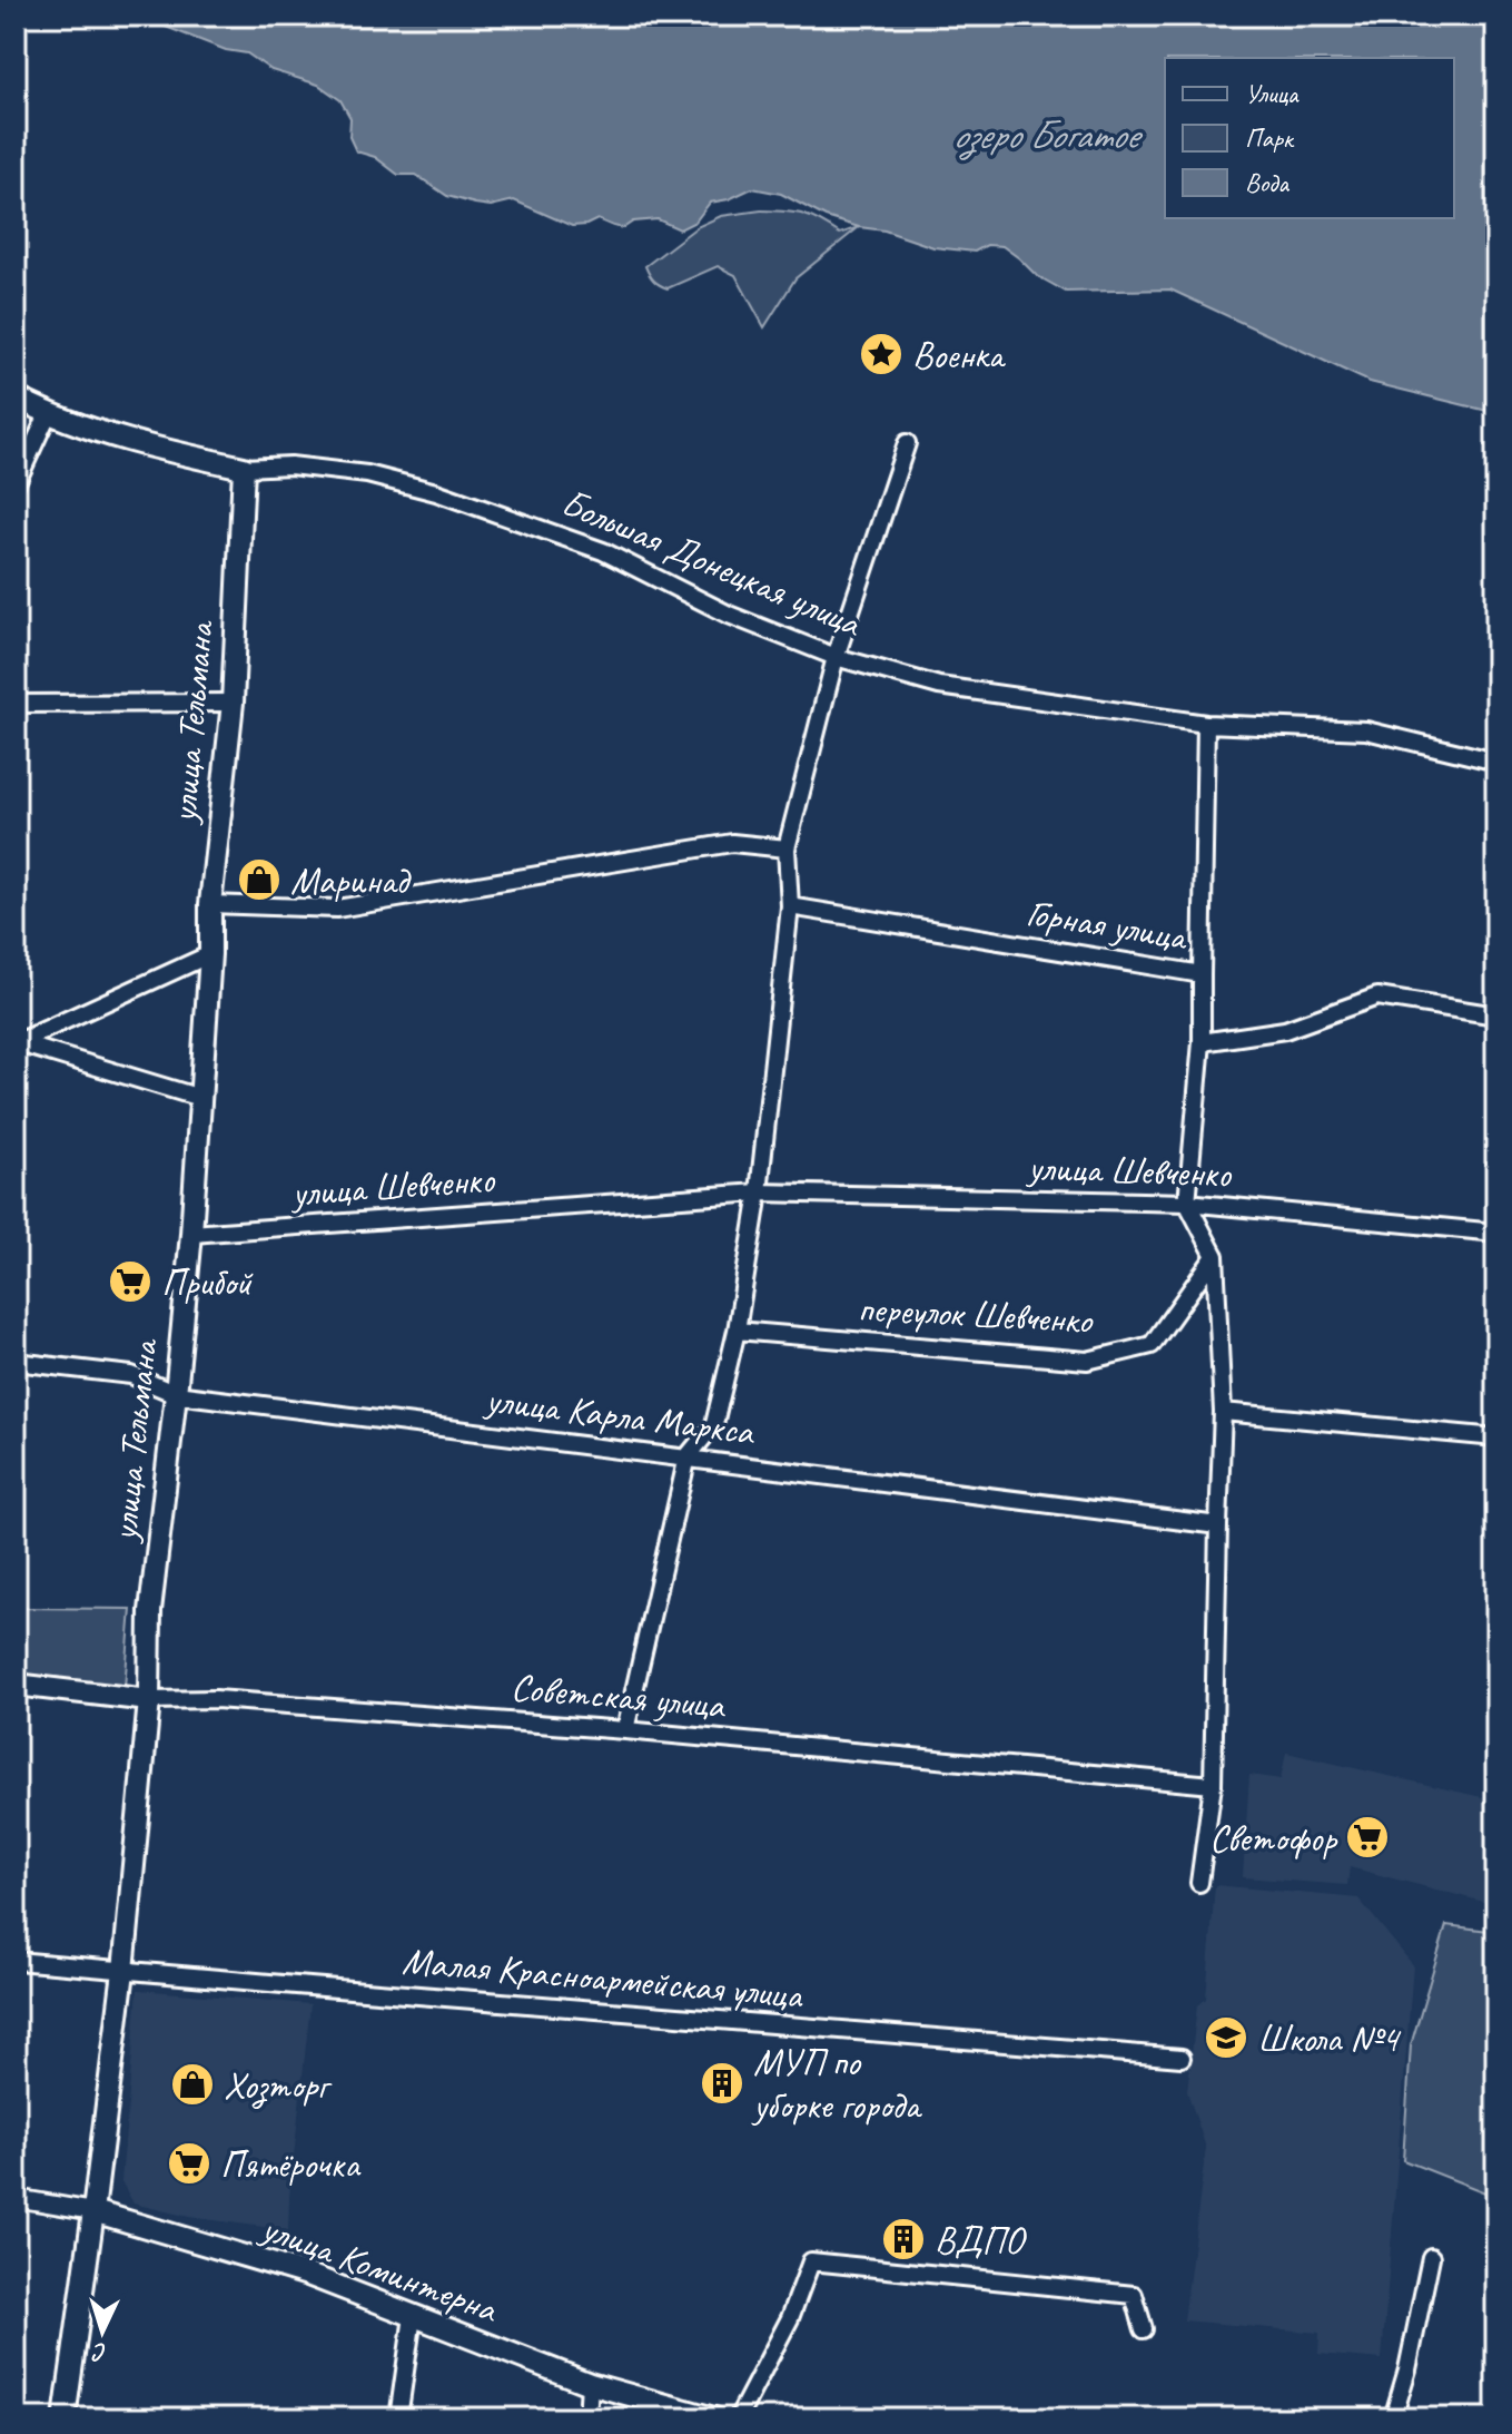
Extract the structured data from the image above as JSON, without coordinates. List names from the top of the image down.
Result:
{
  "streets": {
    "street": [
      "Большая Донецкая улица",
      "улица Тельмана",
      "Горная улица",
      "улица Шевченко",
      "переулок Шевченко",
      "улица Карла Маркса",
      "Советская улица",
      "Малая Красноармейская улица",
      "улица Коминтерна"
    ]
  },
  "crossings": [
    ["Большая Донецкая улица", "улица Тельмана"],
    ["улица Тельмана", "улица Шевченко"],
    ["улица Тельмана", "улица Карла Маркса"],
    ["улица Тельмана", "Советская улица"],
    ["улица Тельмана", "Малая Красноармейская улица"],
    ["улица Тельмана", "улица Коминтерна"],
    ["Горная улица", "улица Шевченко"]
  ],
  "water": ["озеро Богатое"],
  "places": {
    "place": ["Военка"],
    "shop": ["Маринад", "Хозторг"],
    "supermarket": ["Прибой", "Светофор", "Пятёрочка"],
    "school or university": ["Школа №4"],
    "building": ["МУП по уборке города", "ВДПО"]
  },
  "legend": ["Улица", "Парк", "Вода"],
  "north": "bottom"
}
